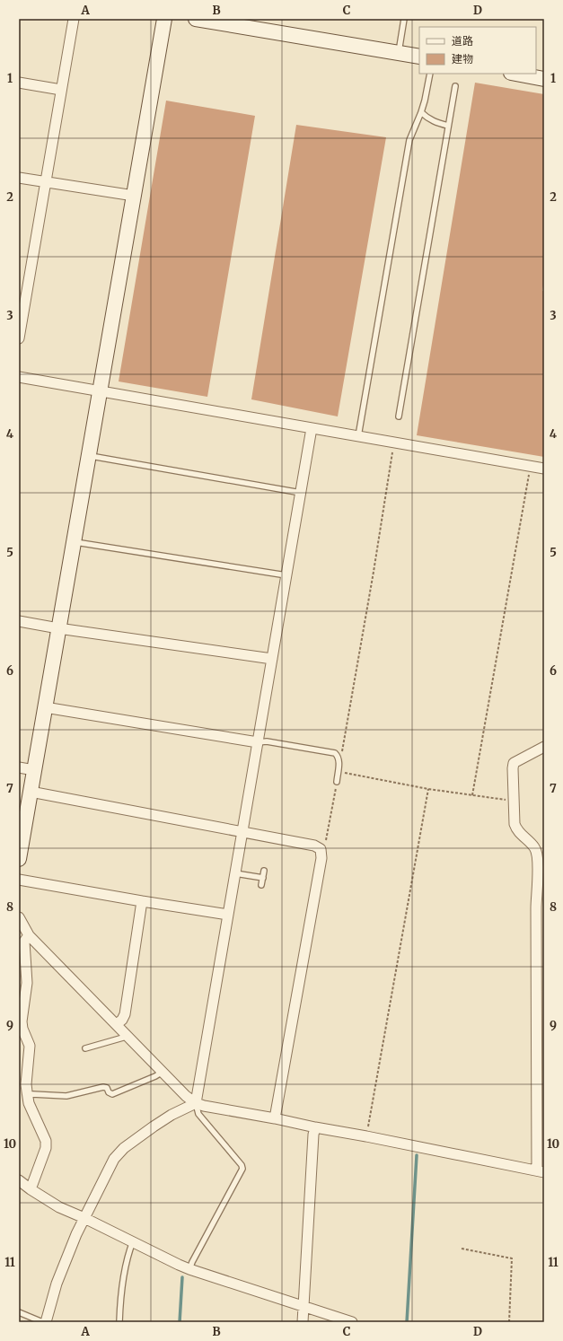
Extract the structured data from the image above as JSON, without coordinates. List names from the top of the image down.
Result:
{
  "legend": ["道路", "建物"],
  "grid": {
    "columns": [
      "A",
      "B",
      "C",
      "D"
    ],
    "rows": [
      "1",
      "2",
      "3",
      "4",
      "5",
      "6",
      "7",
      "8",
      "9",
      "10",
      "11"
    ]
  }
}
